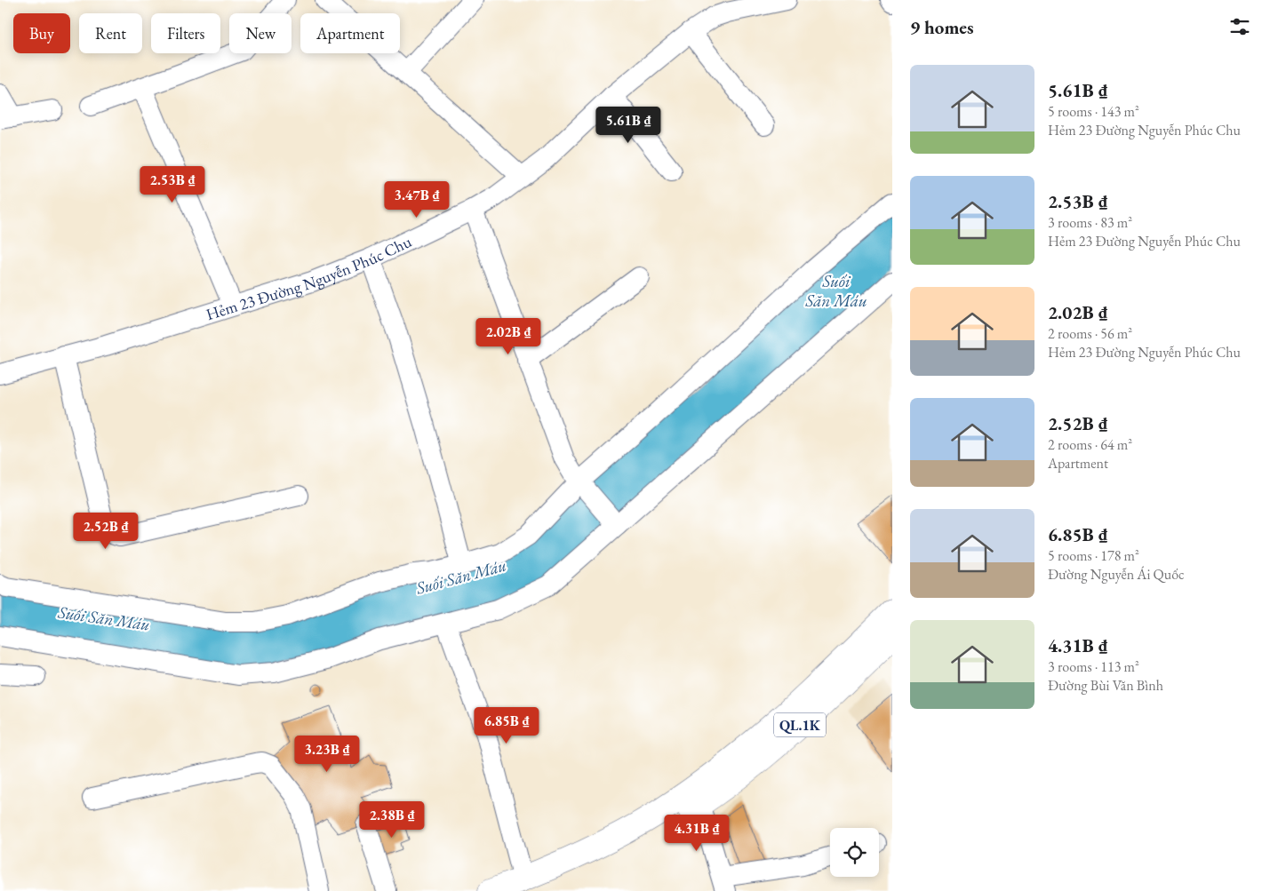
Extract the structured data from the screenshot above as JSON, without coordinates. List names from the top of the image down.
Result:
{
  "streets": {
    "main road": ["QL.1K"],
    "street": ["Hẻm 23 Đường Nguyễn Phúc Chu"]
  },
  "water": ["Suối Săn Máu"],
  "page": {
    "heading": "9 homes",
    "chip": [
      "Buy",
      "Rent",
      "Filters",
      "New",
      "Apartment"
    ],
    "list": [
      {
        "name": "5.61B ₫",
        "note": "5 rooms · 143 m² · Hẻm 23 Đường Nguyễn Phúc Chu"
      },
      {
        "name": "2.53B ₫",
        "note": "3 rooms · 83 m² · Hẻm 23 Đường Nguyễn Phúc Chu"
      },
      {
        "name": "2.02B ₫",
        "note": "2 rooms · 56 m² · Hẻm 23 Đường Nguyễn Phúc Chu"
      },
      {
        "name": "2.52B ₫",
        "note": "2 rooms · 64 m² · Apartment"
      },
      {
        "name": "6.85B ₫",
        "note": "5 rooms · 178 m² · Đường Nguyễn Ái Quốc"
      },
      {
        "name": "4.31B ₫",
        "note": "3 rooms · 113 m² · Đường Bùi Văn Bình"
      }
    ],
    "price": [
      "5.61B ₫",
      "2.53B ₫",
      "3.47B ₫",
      "2.02B ₫",
      "2.52B ₫",
      "6.85B ₫",
      "3.23B ₫",
      "2.38B ₫",
      "4.31B ₫"
    ]
  }
}
